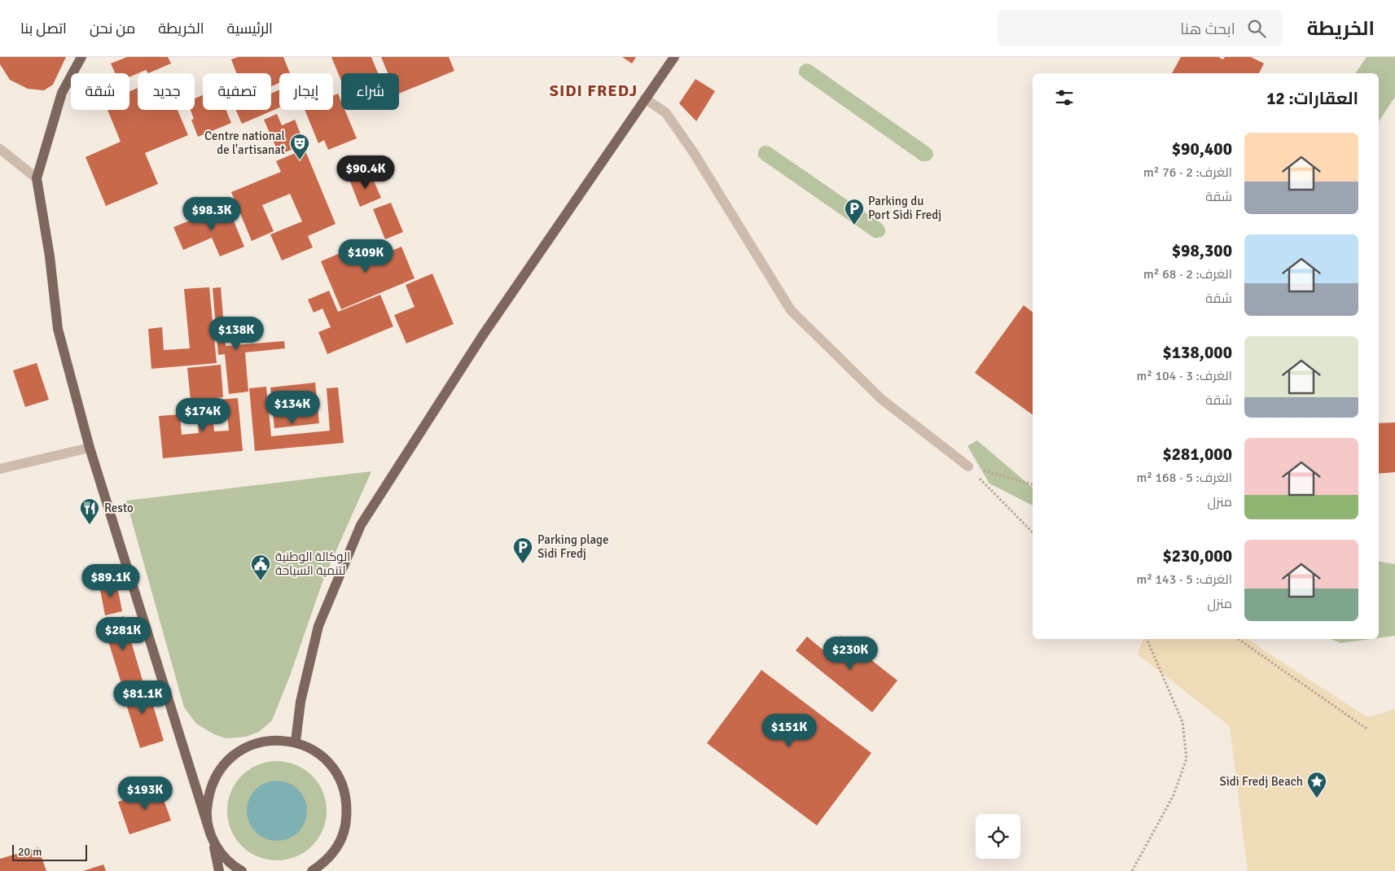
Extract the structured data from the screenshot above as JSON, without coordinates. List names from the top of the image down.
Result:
{
  "districts": ["SIDI FREDJ"],
  "places": {
    "theatre": ["Centre national de l'artisanat"],
    "parking": ["Parking du Port Sidi Fredj", "Parking plage Sidi Fredj"],
    "restaurant": ["Resto"],
    "public building": ["الوكالة الوطنية لتنمية السياحة"],
    "place": ["Sidi Fredj Beach"]
  },
  "scale_bar": "20 m",
  "page": {
    "header": "الخريطة",
    "search": "ابحث هنا",
    "nav": [
      "الرئيسية",
      "الخريطة",
      "من نحن",
      "اتصل بنا"
    ],
    "chip": [
      "شراء",
      "إيجار",
      "تصفية",
      "جديد",
      "شقة"
    ],
    "heading": "العقارات: 12",
    "list": [
      {
        "name": "$90,400",
        "note": "الغرف: 2 · 76 m² · شقة"
      },
      {
        "name": "$98,300",
        "note": "الغرف: 2 · 68 m² · شقة"
      },
      {
        "name": "$138,000",
        "note": "الغرف: 3 · 104 m² · شقة"
      },
      {
        "name": "$281,000",
        "note": "الغرف: 5 · 168 m² · منزل"
      },
      {
        "name": "$230,000",
        "note": "الغرف: 5 · 143 m² · منزل"
      }
    ],
    "price": [
      "$90.4K",
      "$98.3K",
      "$109K",
      "$138K",
      "$134K",
      "$174K",
      "$89.1K",
      "$281K",
      "$230K",
      "$81.1K",
      "$151K",
      "$193K"
    ],
    "scale": "20 m"
  }
}
